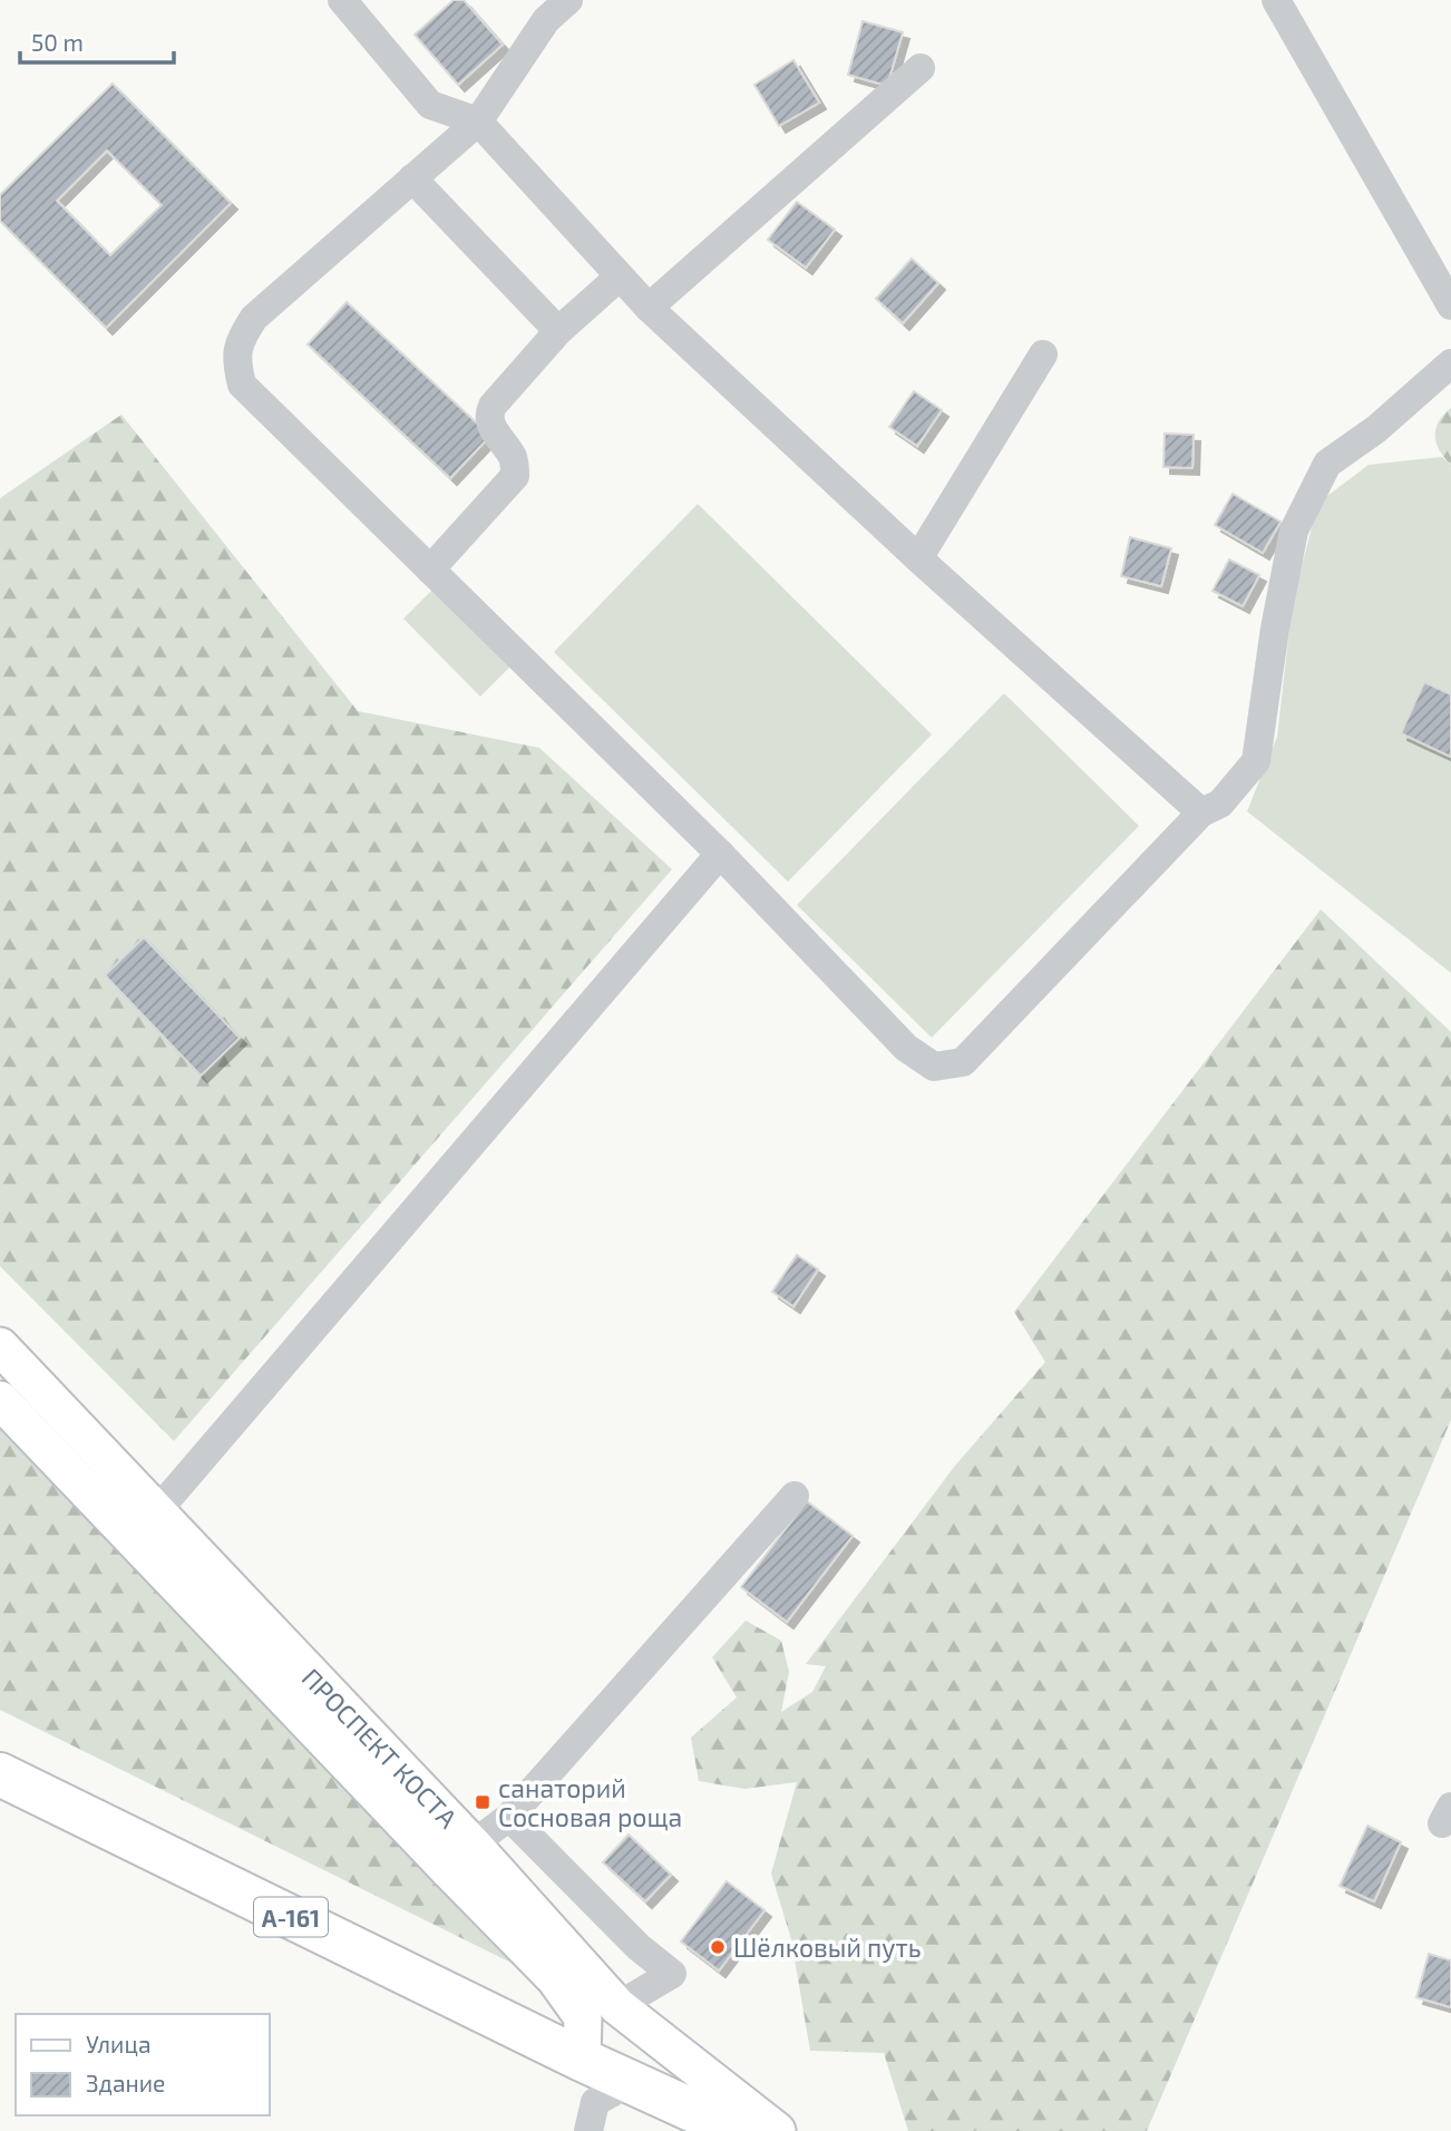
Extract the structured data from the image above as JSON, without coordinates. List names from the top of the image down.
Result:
{
  "streets": {
    "highway": ["А-161"],
    "main road": ["ПРОСПЕКТ КОСТА"]
  },
  "crossings": [
    ["ПРОСПЕКТ КОСТА", "А-161"]
  ],
  "places": {
    "transit": ["санаторий Сосновая роща"],
    "other": ["Шёлковый путь"]
  },
  "legend": ["Улица", "Здание"],
  "scale_bar": "50 m"
}
